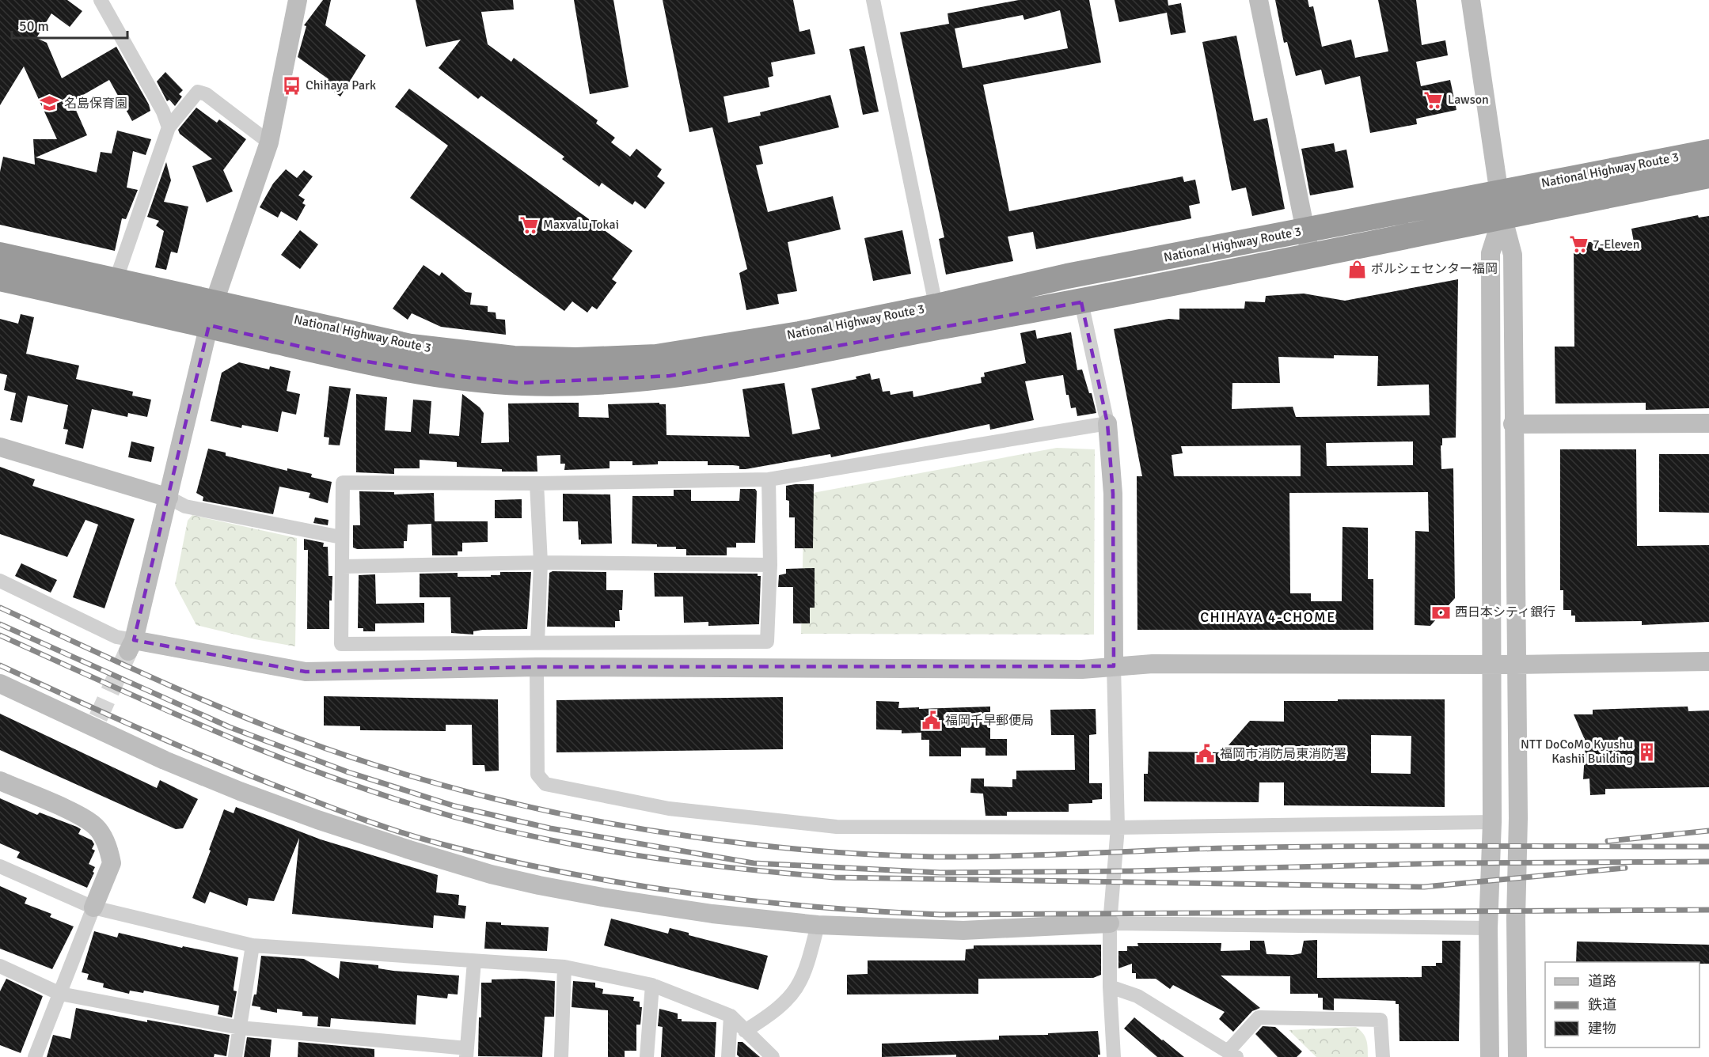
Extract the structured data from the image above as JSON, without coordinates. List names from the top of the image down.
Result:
{
  "streets": {
    "highway": ["National Highway Route 3"]
  },
  "districts": ["CHIHAYA 4-CHOME"],
  "places": {
    "bus stop": ["Chihaya Park"],
    "supermarket": ["Lawson", "Maxvalu Tokai", "7-Eleven"],
    "school or university": ["名島保育園"],
    "shop": ["ポルシェセンター福岡"],
    "bank": ["西日本シティ銀行"],
    "public building": ["福岡千早郵便局", "福岡市消防局東消防署"],
    "building": ["NTT DoCoMo Kyushu Kashii Building"]
  },
  "legend": ["道路", "鉄道", "建物"],
  "scale_bar": "50 m"
}
